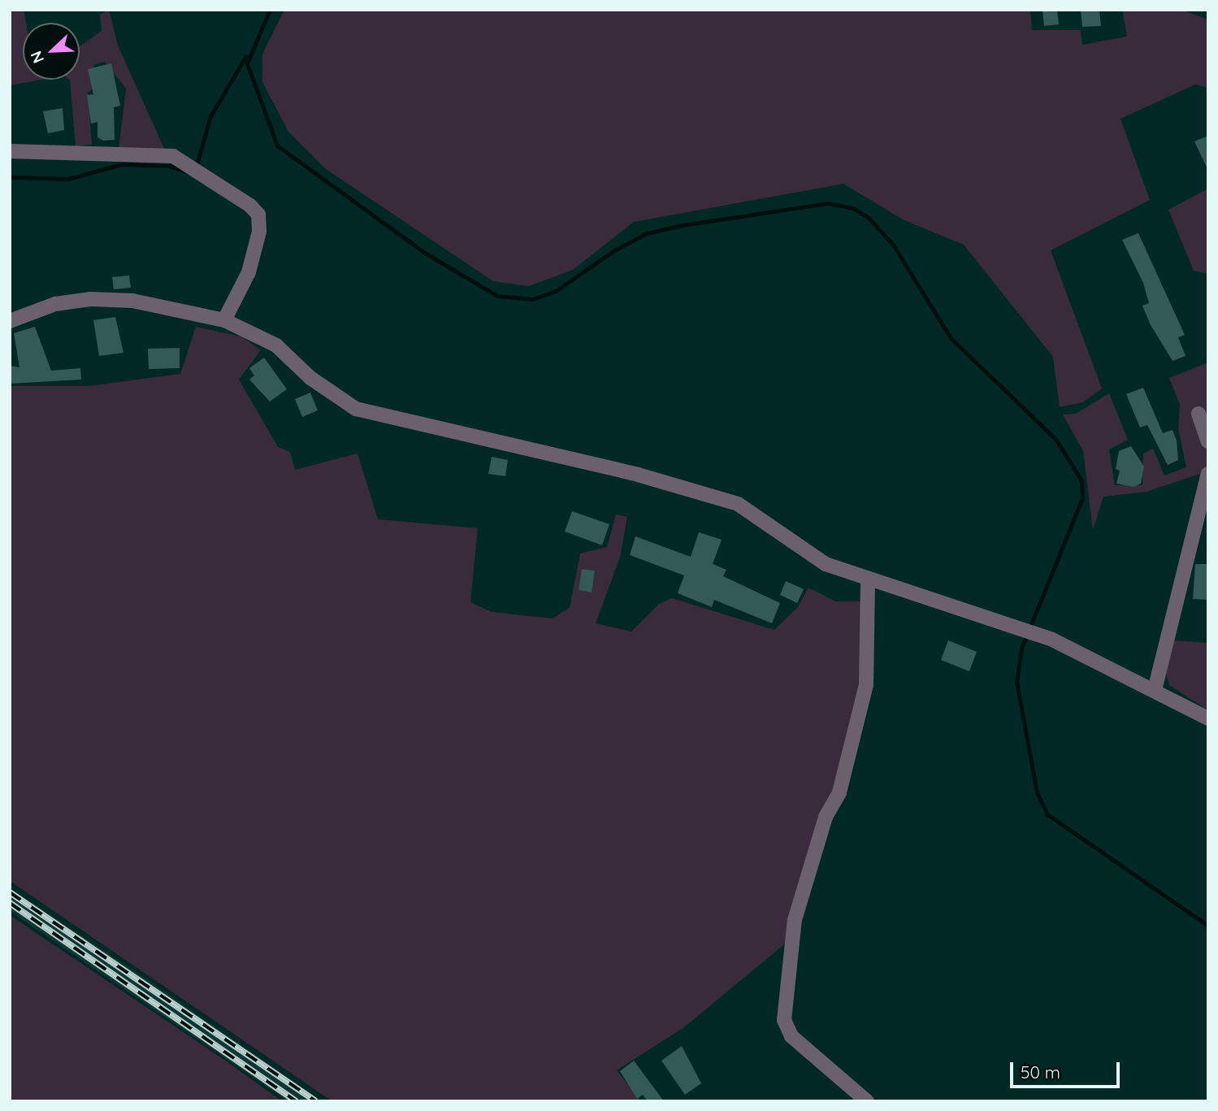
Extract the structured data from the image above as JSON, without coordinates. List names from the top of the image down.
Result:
{
  "scale_bar": "50 m",
  "north": "bottom left"
}
